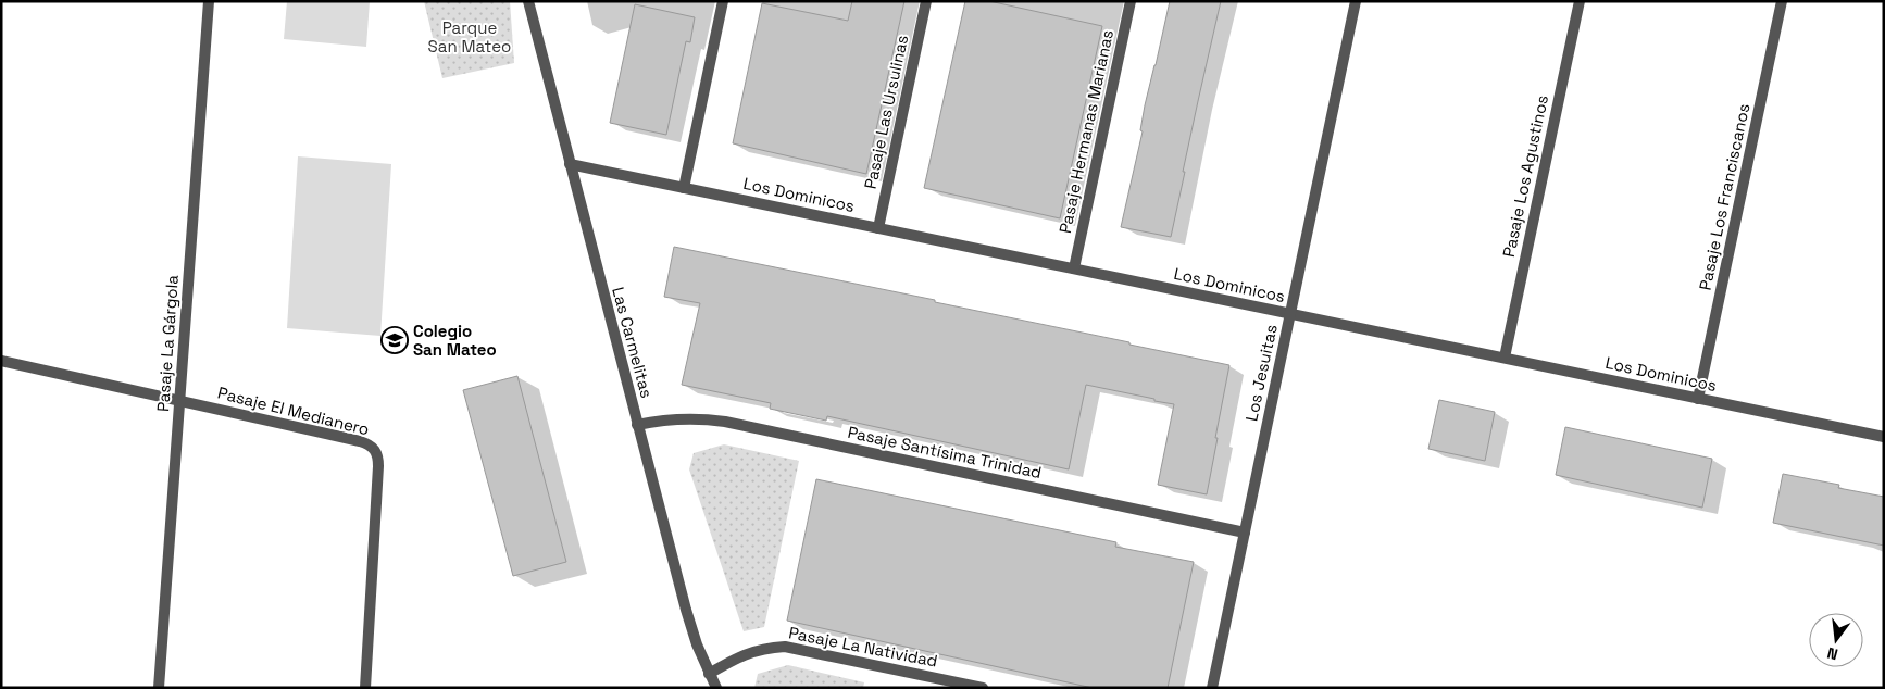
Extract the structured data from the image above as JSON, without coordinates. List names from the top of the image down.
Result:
{
  "streets": {
    "street": [
      "Pasaje Las Ursulinas",
      "Pasaje Hermanas Marianas",
      "Pasaje Los Agustinos",
      "Los Dominicos",
      "Pasaje Los Franciscanos",
      "Las Carmelitas",
      "Pasaje La Gárgola",
      "Los Jesuitas",
      "Pasaje El Medianero",
      "Pasaje Santísima Trinidad",
      "Pasaje La Natividad"
    ]
  },
  "crossings": [
    ["Pasaje Las Ursulinas", "Los Dominicos"],
    ["Pasaje Hermanas Marianas", "Los Dominicos"],
    ["Pasaje Los Agustinos", "Los Dominicos"],
    ["Los Dominicos", "Pasaje Los Franciscanos"],
    ["Los Dominicos", "Las Carmelitas"],
    ["Los Dominicos", "Los Jesuitas"],
    ["Las Carmelitas", "Pasaje Santísima Trinidad"],
    ["Las Carmelitas", "Pasaje La Natividad"],
    ["Pasaje La Gárgola", "Pasaje El Medianero"],
    ["Los Jesuitas", "Pasaje Santísima Trinidad"]
  ],
  "parks": ["Parque San Mateo"],
  "places": {
    "school or university": ["Colegio San Mateo"]
  },
  "north": "bottom"
}
